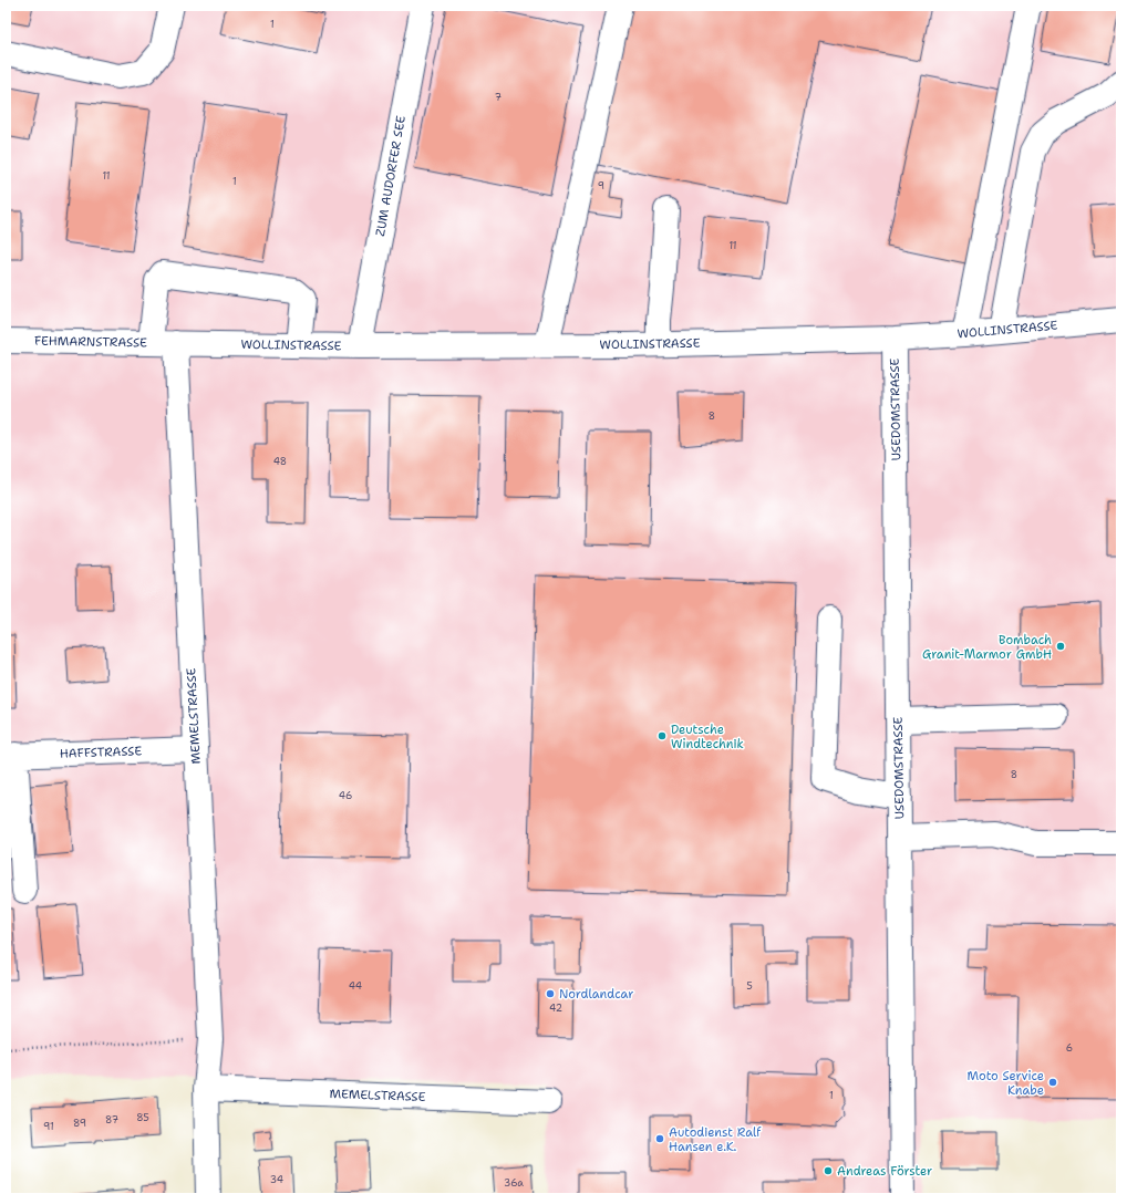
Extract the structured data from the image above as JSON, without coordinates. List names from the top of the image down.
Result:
{
  "streets": {
    "street": [
      "ZUM AUDORFER SEE",
      "WOLLINSTRASSE",
      "FEHMARNSTRASSE",
      "USEDOMSTRASSE",
      "MEMELSTRASSE",
      "HAFFSTRASSE"
    ]
  },
  "crossings": [
    ["ZUM AUDORFER SEE", "WOLLINSTRASSE"],
    ["WOLLINSTRASSE", "FEHMARNSTRASSE"],
    ["WOLLINSTRASSE", "USEDOMSTRASSE"],
    ["WOLLINSTRASSE", "MEMELSTRASSE"],
    ["FEHMARNSTRASSE", "MEMELSTRASSE"],
    ["MEMELSTRASSE", "HAFFSTRASSE"]
  ],
  "places": [
    "Bombach Granit-Marmor GmbH",
    "Deutsche Windtechnik",
    "Nordlandcar",
    "Moto Service Knabe",
    "Autodienst Ralf Hansen e.K.",
    "Andreas Förster"
  ],
  "house_numbers": [
    "1",
    "7",
    "11",
    "1",
    "9",
    "11",
    "8",
    "48",
    "8",
    "46",
    "44",
    "5",
    "42",
    "6",
    "1",
    "85",
    "87",
    "89",
    "91",
    "34",
    "36a"
  ]
}
